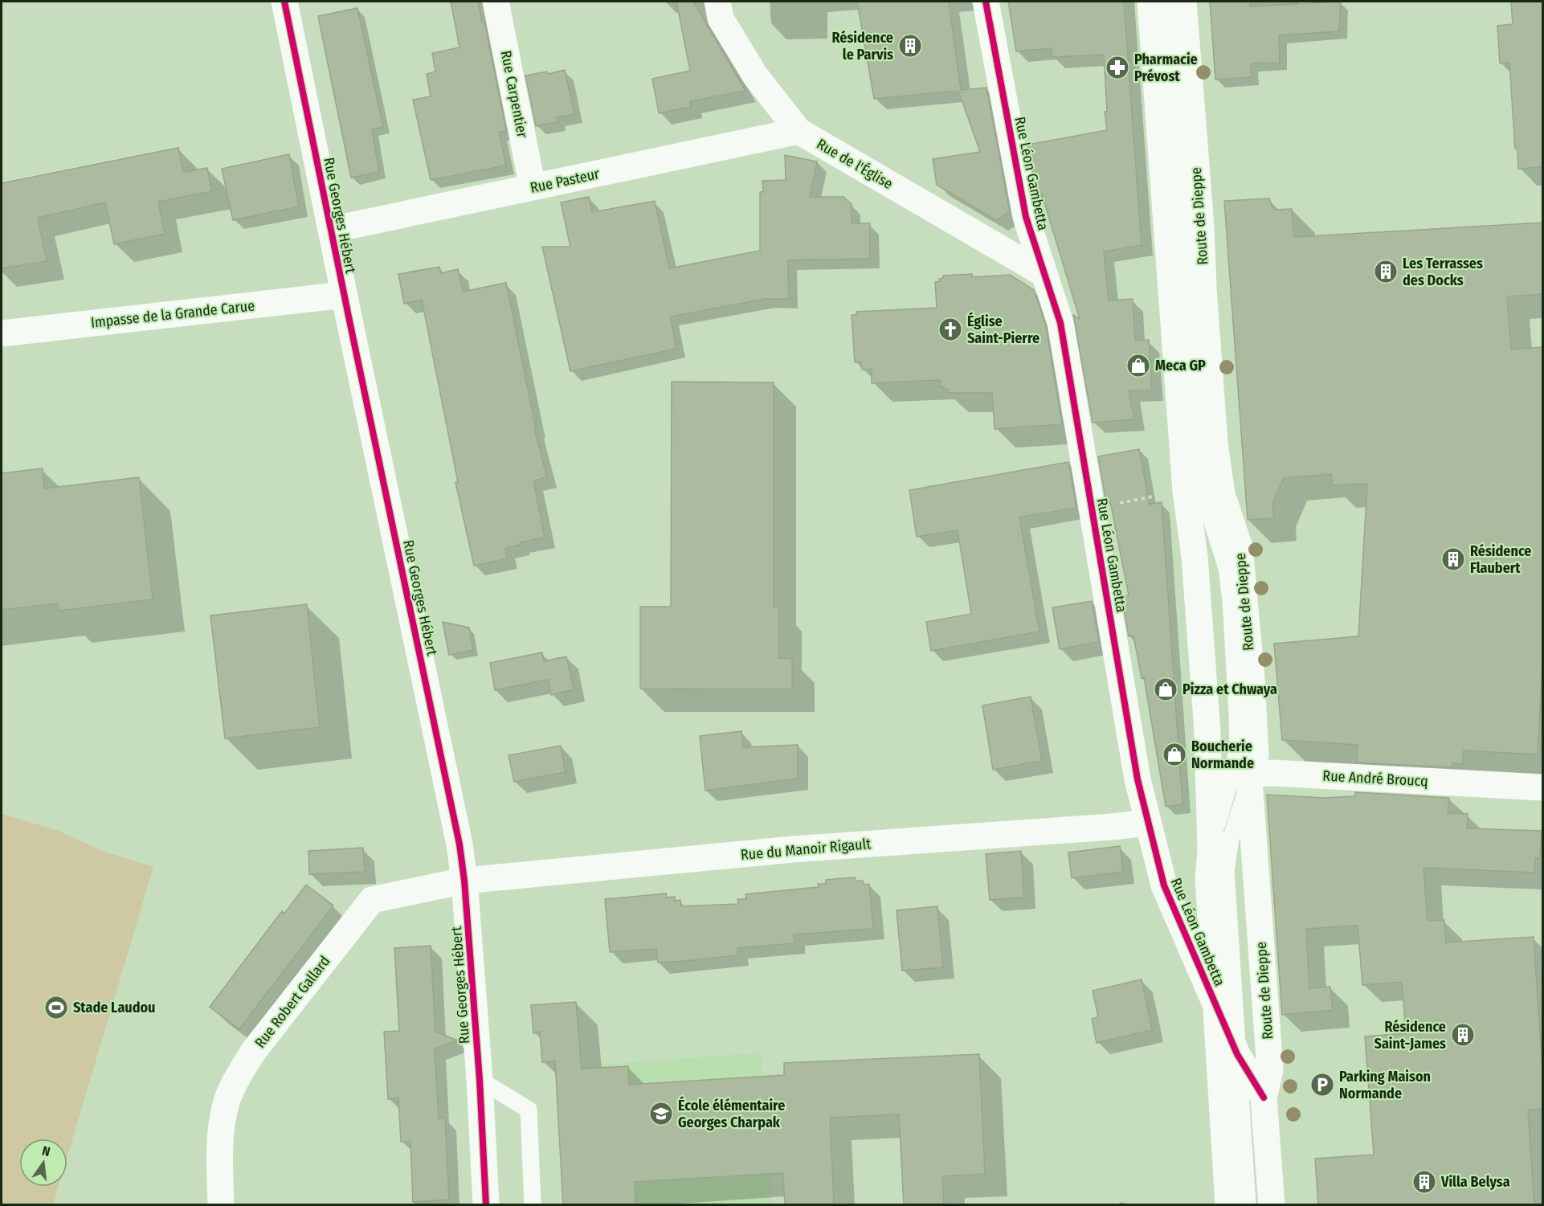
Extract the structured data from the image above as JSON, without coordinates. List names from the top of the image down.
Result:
{
  "streets": {
    "street": [
      "Rue Carpentier",
      "Rue de l'Église",
      "Rue Léon Gambetta",
      "Rue Pasteur",
      "Rue Georges Hébert",
      "Route de Dieppe",
      "Impasse de la Grande Carue",
      "Rue André Broucq",
      "Rue du Manoir Rigault",
      "Rue Robert Gallard"
    ]
  },
  "crossings": [
    ["Rue Carpentier", "Rue Pasteur"],
    ["Rue de l'Église", "Rue Léon Gambetta"],
    ["Rue de l'Église", "Rue Pasteur"],
    ["Rue Léon Gambetta", "Route de Dieppe"],
    ["Rue Léon Gambetta", "Rue du Manoir Rigault"],
    ["Rue Pasteur", "Rue Georges Hébert"],
    ["Rue Georges Hébert", "Impasse de la Grande Carue"],
    ["Rue Georges Hébert", "Rue du Manoir Rigault"],
    ["Rue Georges Hébert", "Rue Robert Gallard"],
    ["Route de Dieppe", "Rue André Broucq"],
    ["Rue du Manoir Rigault", "Rue Robert Gallard"]
  ],
  "places": {
    "building": [
      "Résidence le Parvis",
      "Les Terrasses des Docks",
      "Résidence Flaubert",
      "Résidence Saint-James",
      "Villa Belysa"
    ],
    "pharmacy": ["Pharmacie Prévost"],
    "church": ["Église Saint-Pierre"],
    "shop": ["Meca GP", "Pizza et Chwaya", "Boucherie Normande"],
    "sports": ["Stade Laudou"],
    "parking": ["Parking Maison Normande"],
    "school or university": ["École élémentaire Georges Charpak"]
  },
  "north": "top"
}
